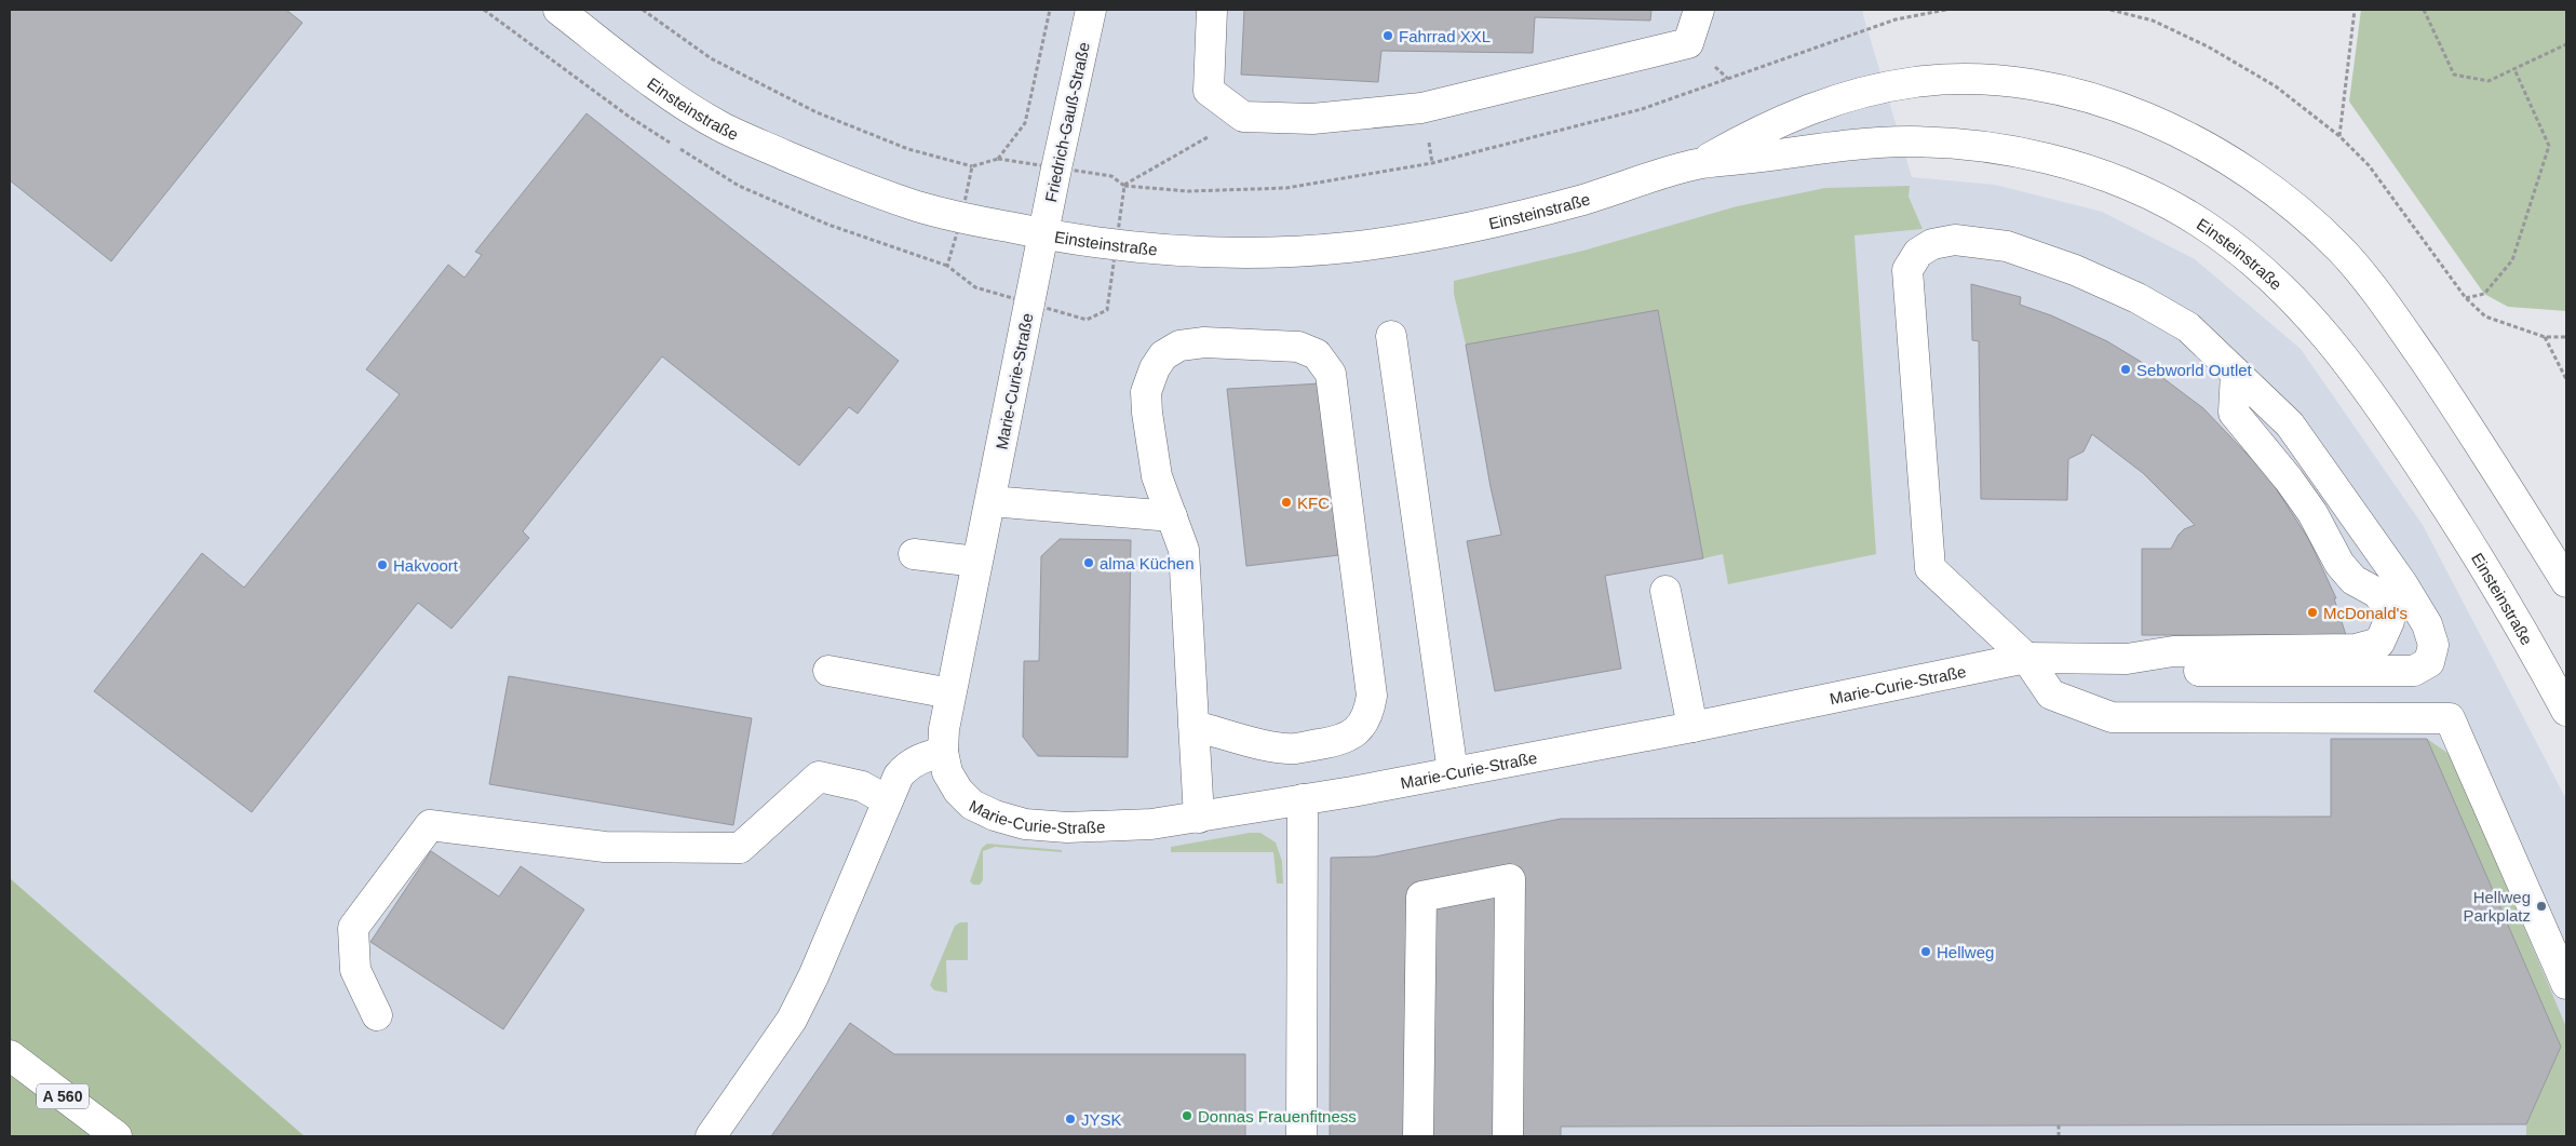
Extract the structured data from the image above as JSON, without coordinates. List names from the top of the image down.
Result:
{
  "streets": {
    "main road": [
      "Einsteinstraße",
      "Friedrich-Gauß-Straße",
      "Marie-Curie-Straße",
      "A 560"
    ]
  },
  "crossings": [
    ["Einsteinstraße", "Friedrich-Gauß-Straße"],
    ["Einsteinstraße", "Marie-Curie-Straße"],
    ["Friedrich-Gauß-Straße", "Marie-Curie-Straße"]
  ],
  "places": [
    "Fahrrad XXL",
    "Sebworld Outlet",
    "KFC",
    "alma Küchen",
    "Hakvoort",
    "McDonald's",
    "Hellweg Parkplatz",
    "Hellweg",
    "Donnas Frauenfitness",
    "JYSK"
  ]
}
